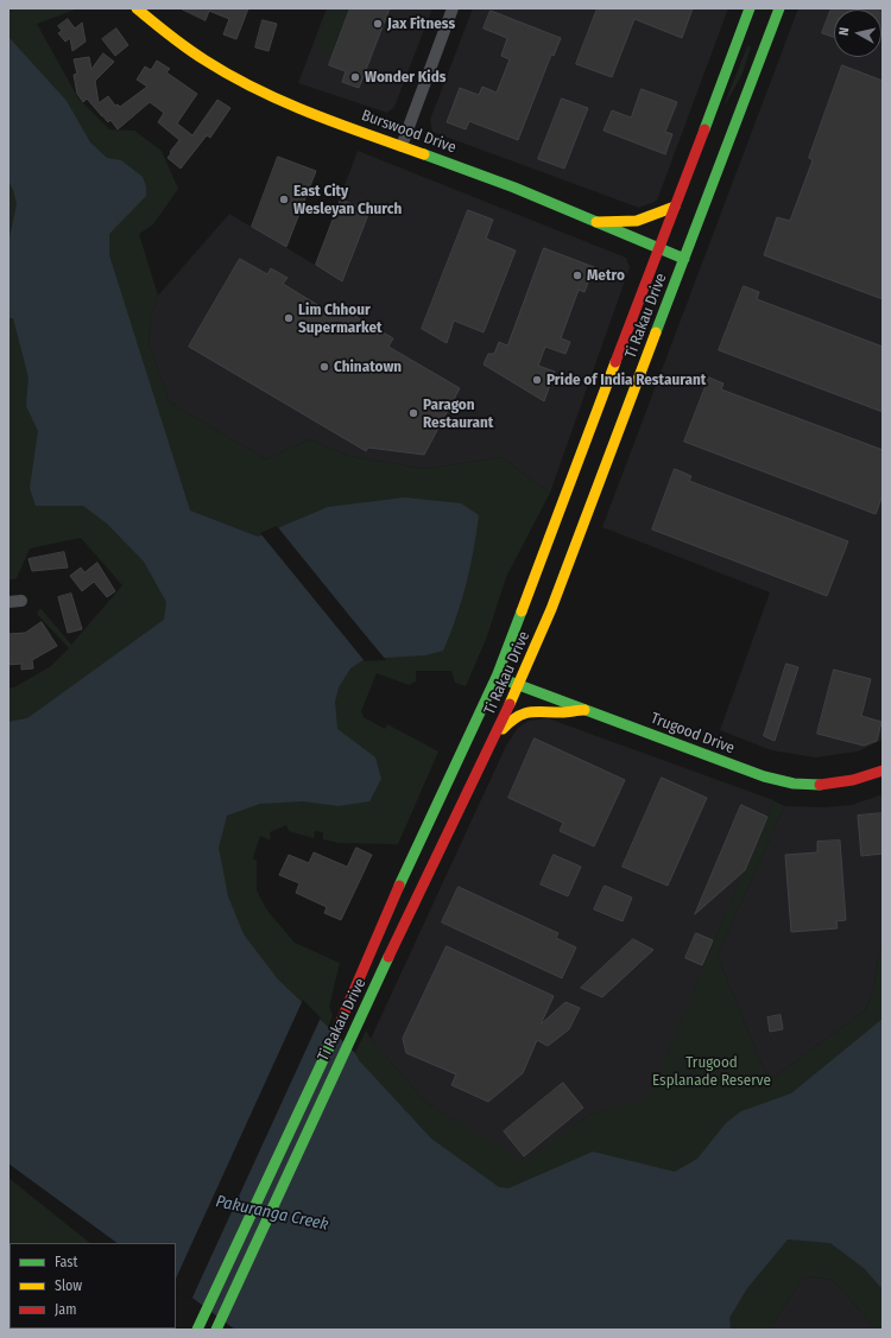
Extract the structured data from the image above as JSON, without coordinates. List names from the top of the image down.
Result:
{
  "streets": {
    "main road": ["Burswood Drive", "Ti Rakau Drive", "Trugood Drive"]
  },
  "crossings": [
    ["Burswood Drive", "Ti Rakau Drive"],
    ["Ti Rakau Drive", "Trugood Drive"]
  ],
  "water": ["Pakuranga Creek"],
  "parks": ["Trugood Esplanade Reserve"],
  "places": [
    "Jax Fitness",
    "Wonder Kids",
    "East City Wesleyan Church",
    "Metro",
    "Lim Chhour Supermarket",
    "Chinatown",
    "Pride of India Restaurant",
    "Paragon Restaurant"
  ],
  "legend": ["Fast", "Slow", "Jam"],
  "north": "left"
}
